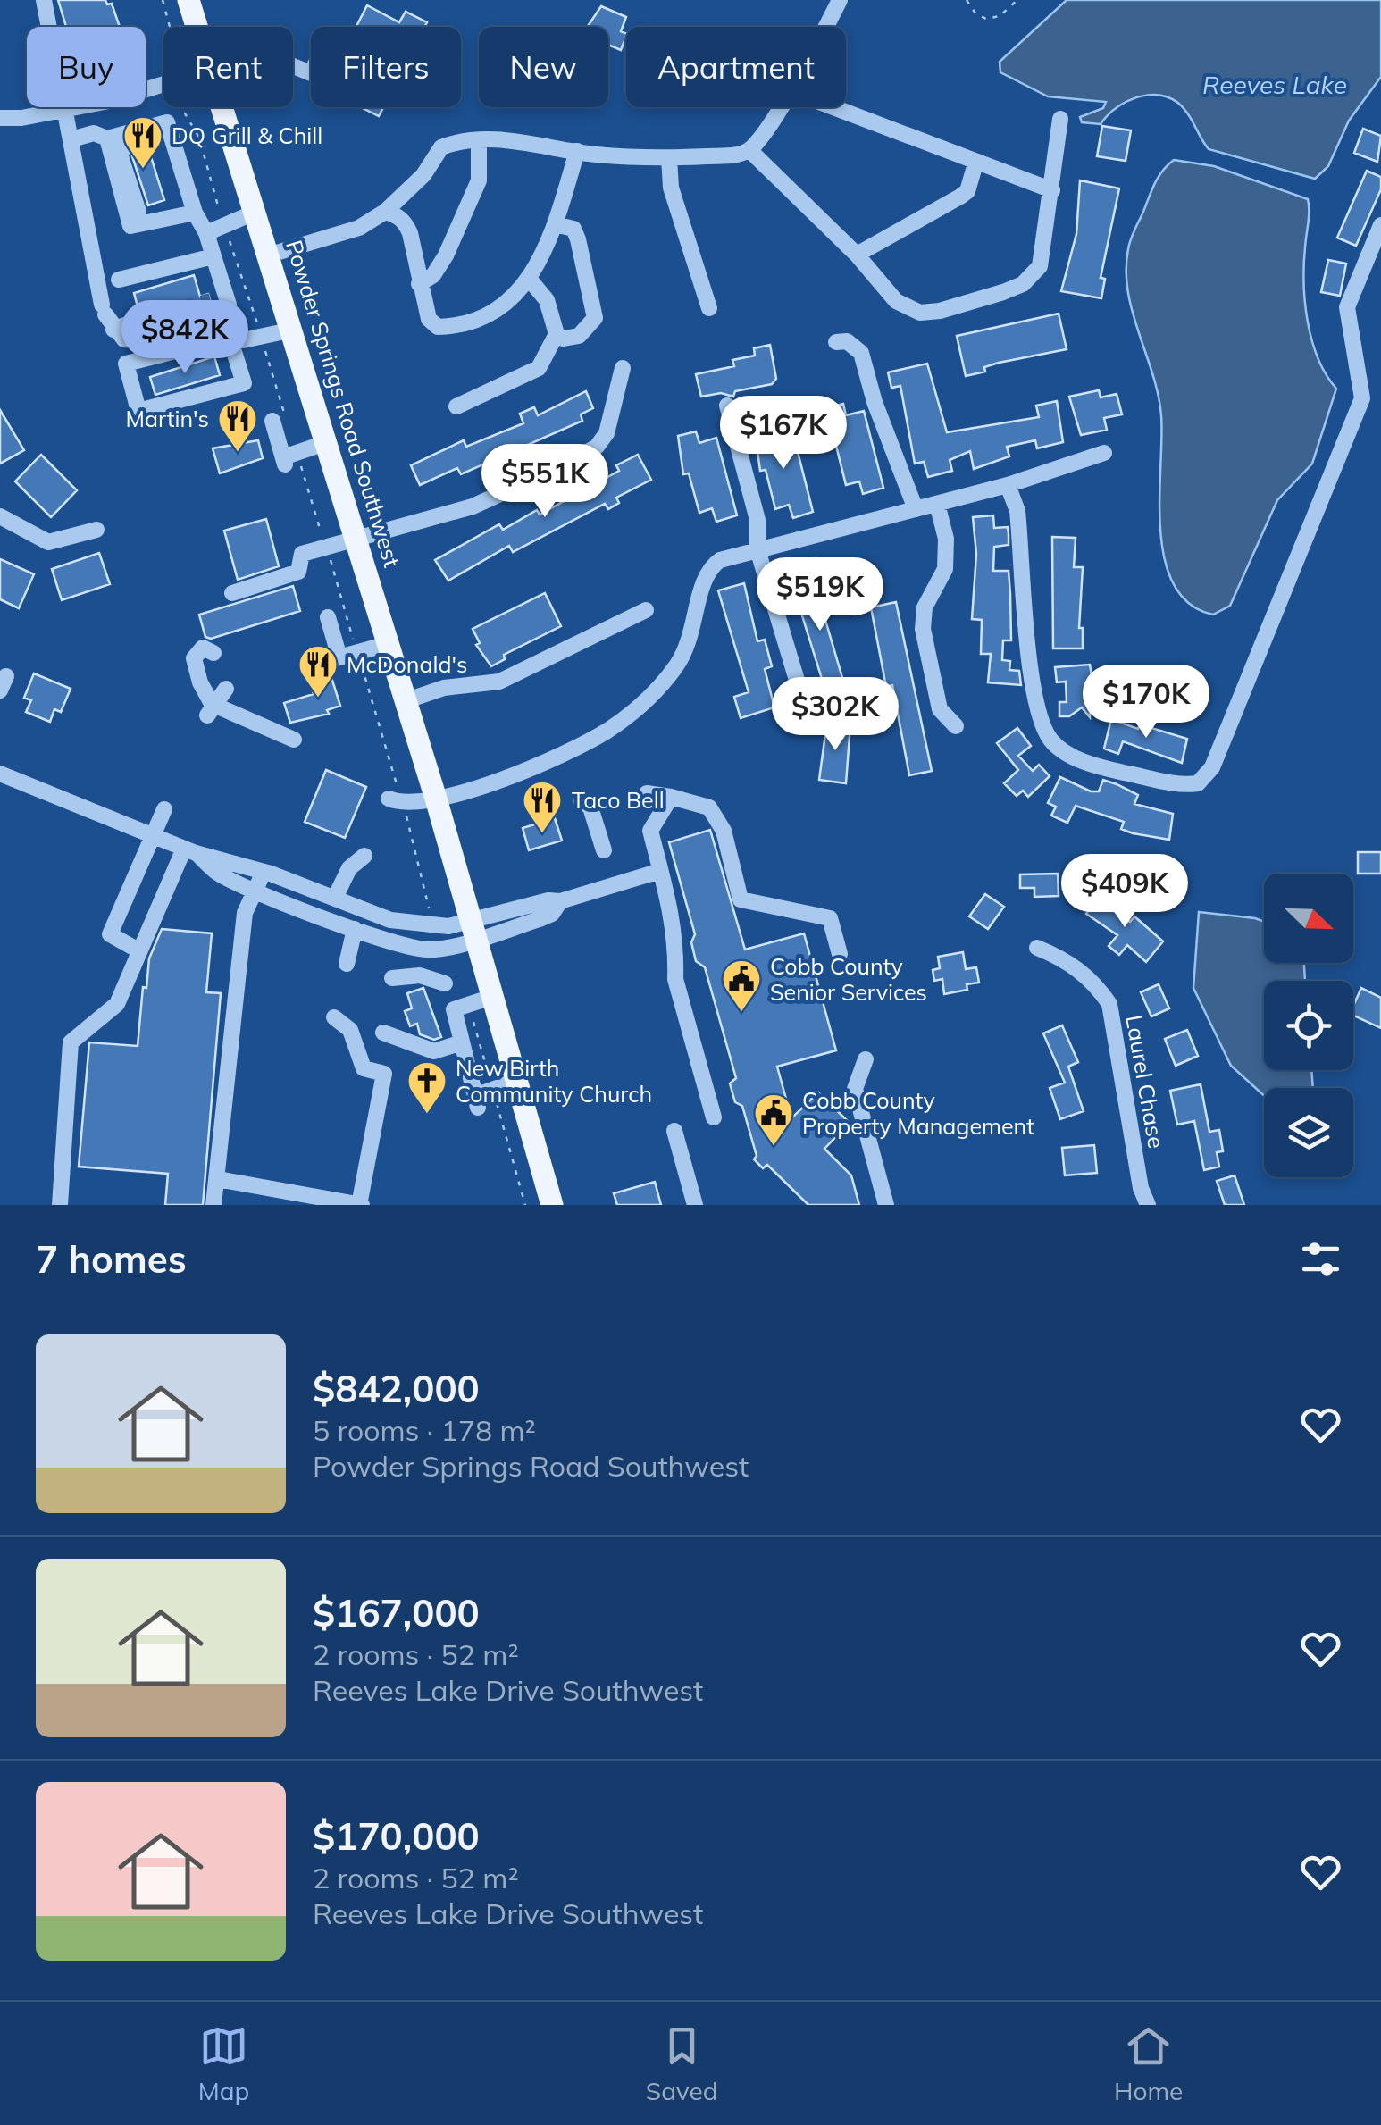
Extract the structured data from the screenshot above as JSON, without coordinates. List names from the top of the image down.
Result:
{
  "streets": {
    "main road": ["Powder Springs Road Southwest"],
    "street": ["Laurel Chase"]
  },
  "water": ["Reeves Lake"],
  "places": {
    "restaurant": [
      "DQ Grill & Chill",
      "Martin's",
      "McDonald's",
      "Taco Bell"
    ],
    "public building": ["Cobb County Senior Services", "Cobb County Property Management"],
    "church": ["New Birth Community Church"]
  },
  "north": "bottom right",
  "page": {
    "chip": [
      "Buy",
      "Rent",
      "Filters",
      "New",
      "Apartment"
    ],
    "price": [
      "$842K",
      "$167K",
      "$551K",
      "$519K",
      "$170K",
      "$302K",
      "$409K"
    ],
    "heading": "7 homes",
    "list": [
      {
        "name": "$842,000",
        "note": "5 rooms · 178 m² · Powder Springs Road Southwest"
      },
      {
        "name": "$167,000",
        "note": "2 rooms · 52 m² · Reeves Lake Drive Southwest"
      },
      {
        "name": "$170,000",
        "note": "2 rooms · 52 m² · Reeves Lake Drive Southwest"
      }
    ],
    "tabs": ["Map", "Saved", "Home"]
  }
}
